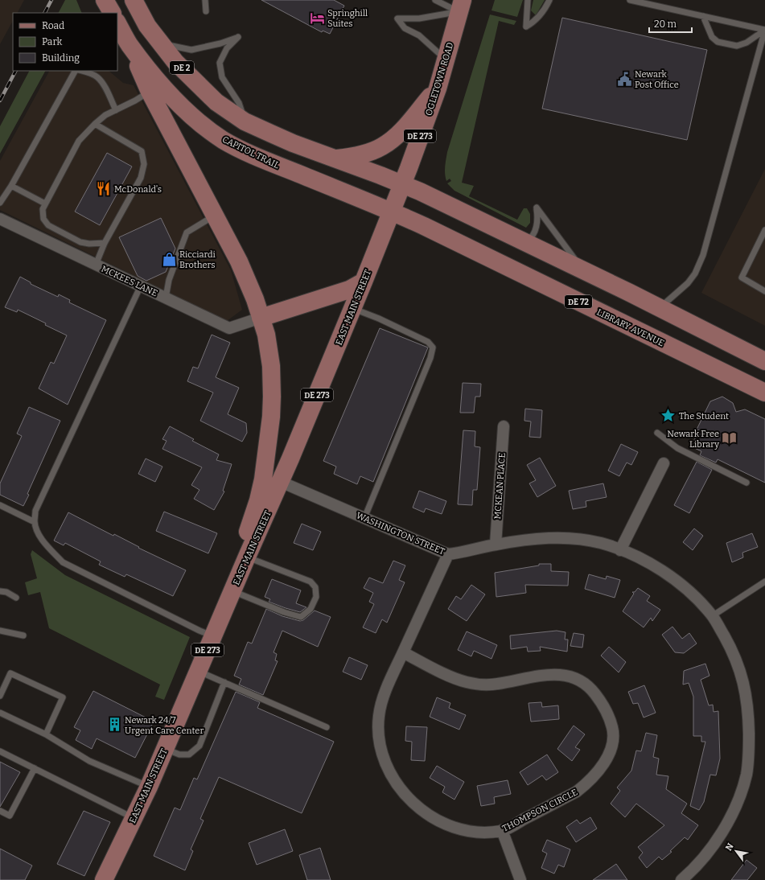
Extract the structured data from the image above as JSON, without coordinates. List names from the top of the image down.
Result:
{
  "streets": {
    "main road": [
      "DE 2",
      "OGLETOWN ROAD",
      "DE 273",
      "CAPITOL TRAIL",
      "DE 72",
      "EAST MAIN STREET",
      "LIBRARY AVENUE"
    ],
    "street": [
      "MCKEES LANE",
      "MCKEAN PLACE",
      "WASHINGTON STREET",
      "THOMPSON CIRCLE"
    ]
  },
  "crossings": [
    ["DE 2", "OGLETOWN ROAD"],
    ["OGLETOWN ROAD", "CAPITOL TRAIL"],
    ["OGLETOWN ROAD", "EAST MAIN STREET"],
    ["OGLETOWN ROAD", "LIBRARY AVENUE"],
    ["CAPITOL TRAIL", "EAST MAIN STREET"],
    ["CAPITOL TRAIL", "LIBRARY AVENUE"],
    ["EAST MAIN STREET", "LIBRARY AVENUE"],
    ["EAST MAIN STREET", "WASHINGTON STREET"],
    ["MCKEAN PLACE", "WASHINGTON STREET"],
    ["WASHINGTON STREET", "THOMPSON CIRCLE"]
  ],
  "places": {
    "hotel": ["Springhill Suites"],
    "public building": ["Newark Post Office"],
    "restaurant": ["McDonald's"],
    "shop": ["Ricciardi Brothers"],
    "place": ["The Student"],
    "library": ["Newark Free Library"],
    "building": ["Newark 24/7 Urgent Care Center"]
  },
  "legend": ["Road", "Park", "Building"],
  "scale_bar": "20 m",
  "north": "top left"
}
